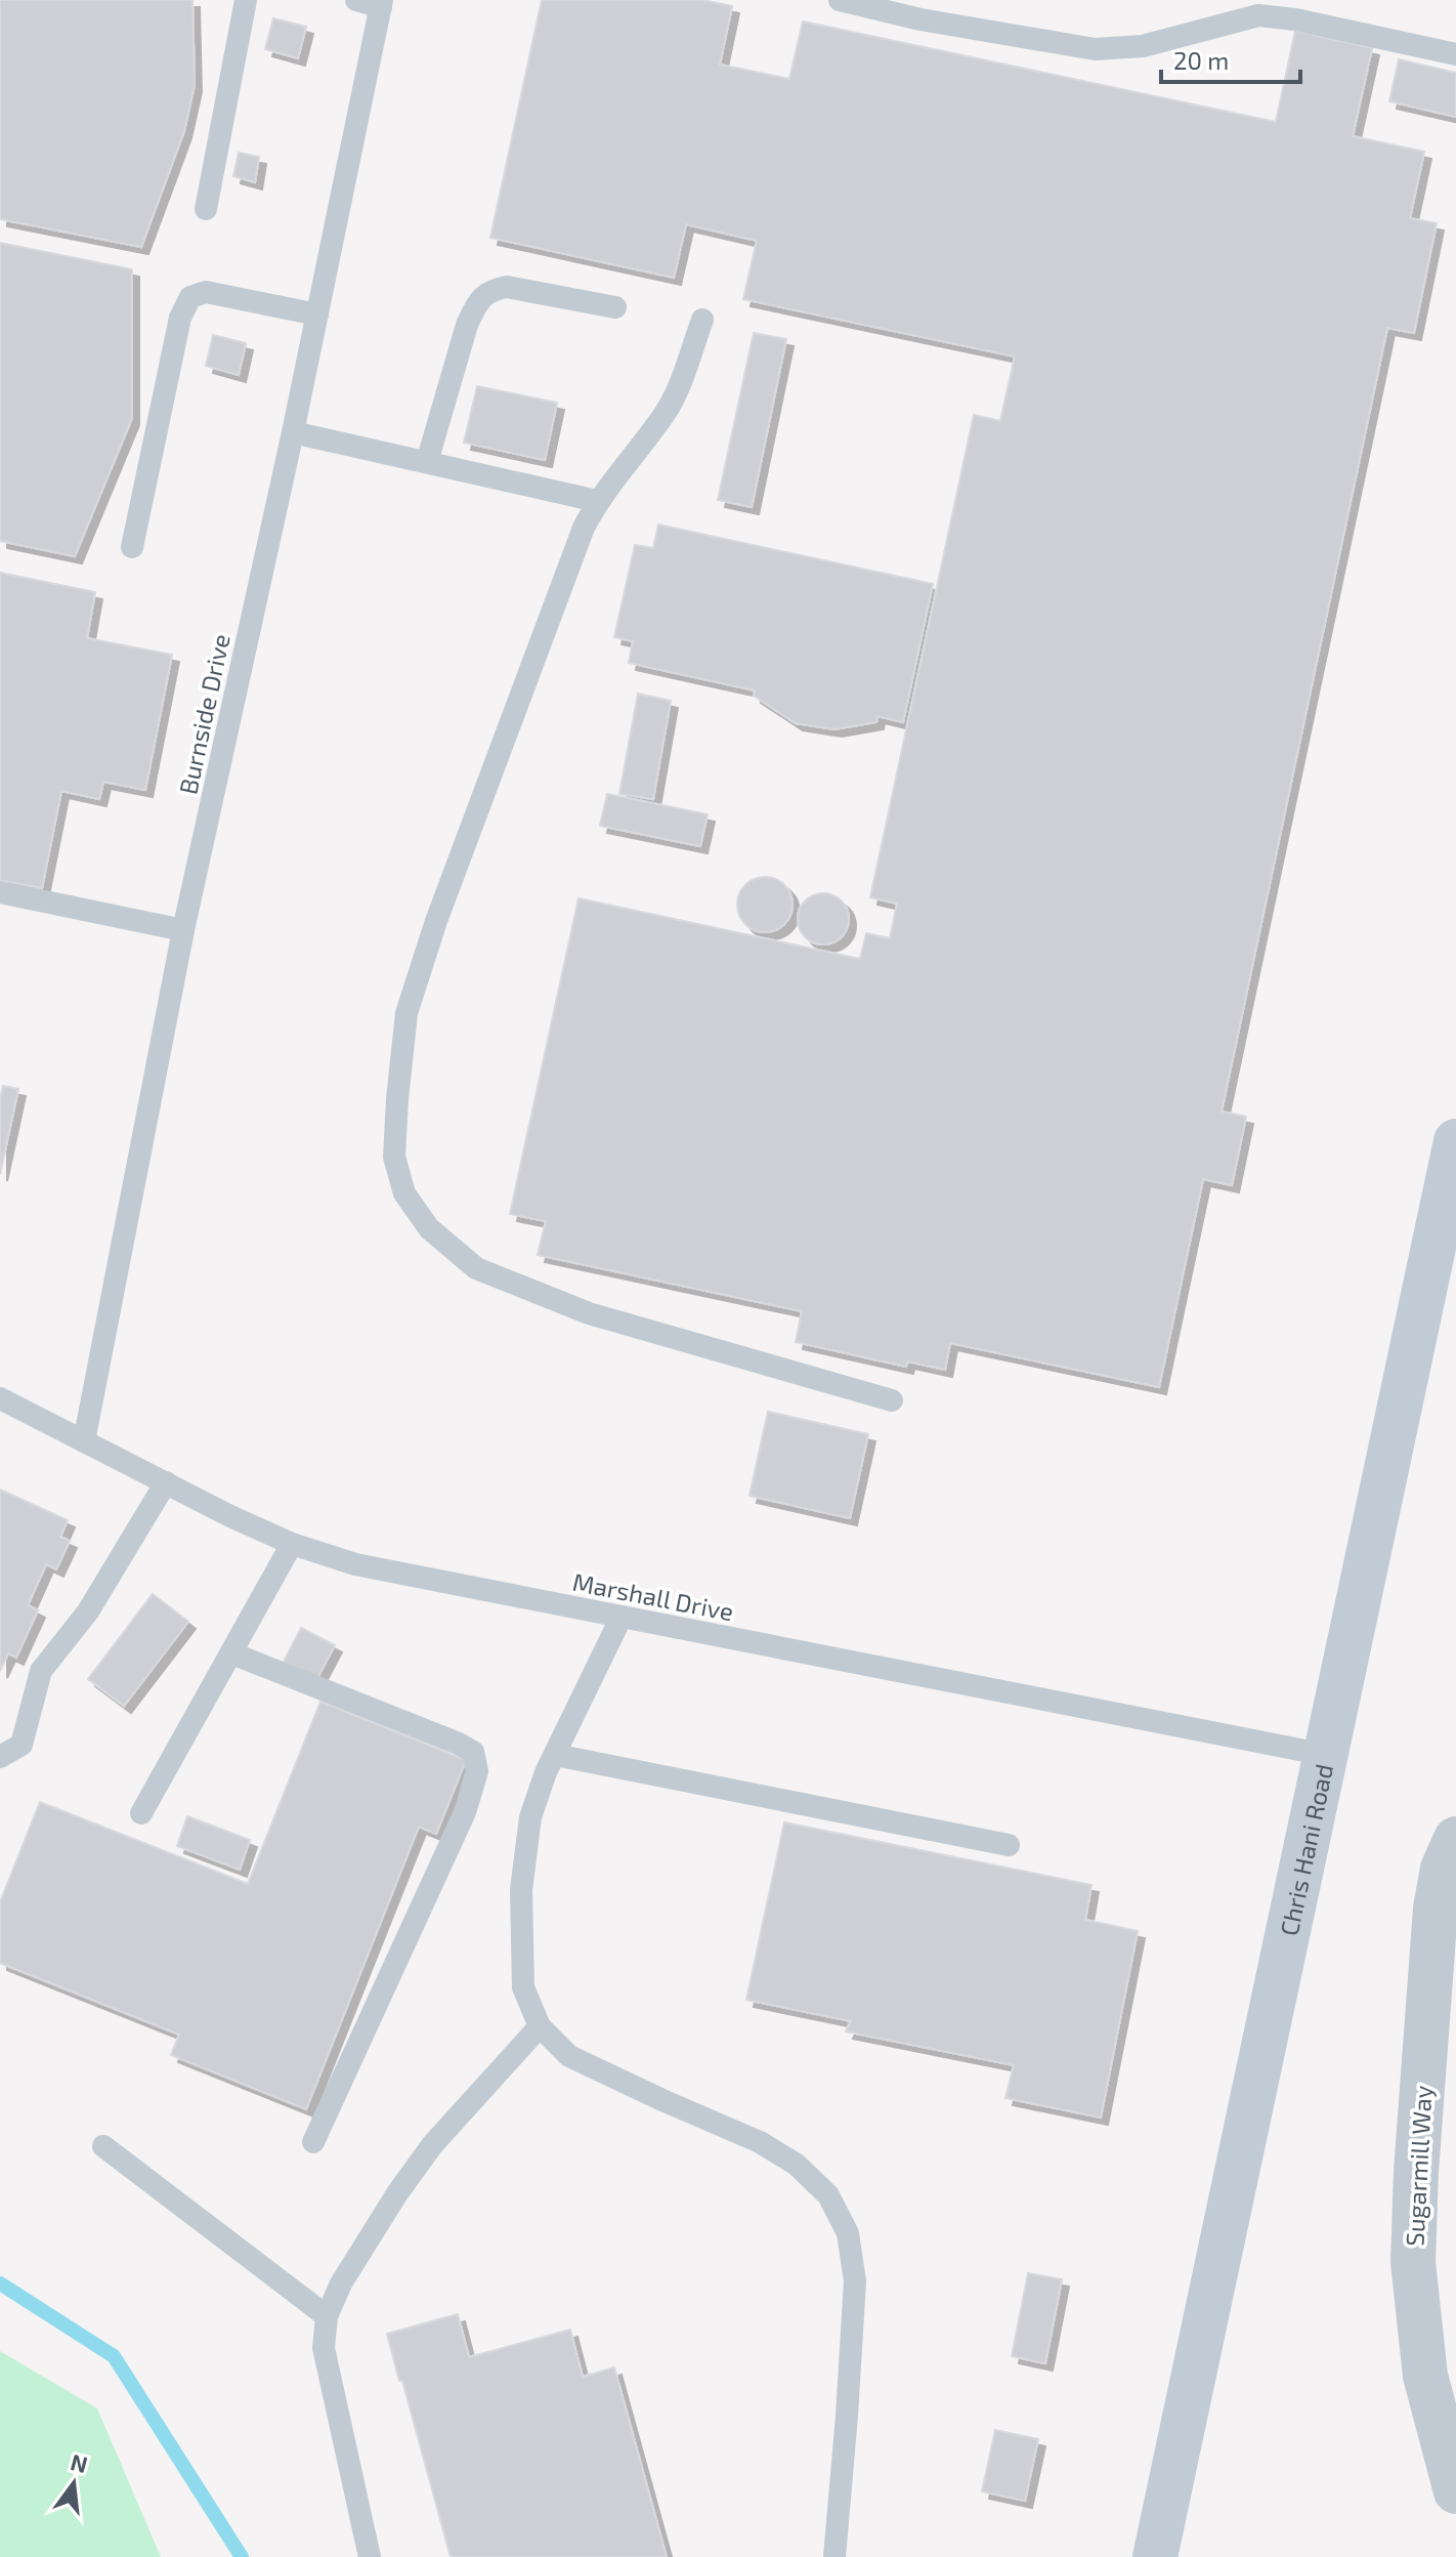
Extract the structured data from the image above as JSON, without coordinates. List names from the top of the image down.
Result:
{
  "streets": {
    "main road": ["Chris Hani Road"],
    "street": ["Sugarmill Way"],
    "lane": ["Burnside Drive", "Marshall Drive"]
  },
  "crossings": [
    ["Burnside Drive", "Marshall Drive"],
    ["Marshall Drive", "Chris Hani Road"]
  ],
  "scale_bar": "20 m",
  "north": "top"
}
